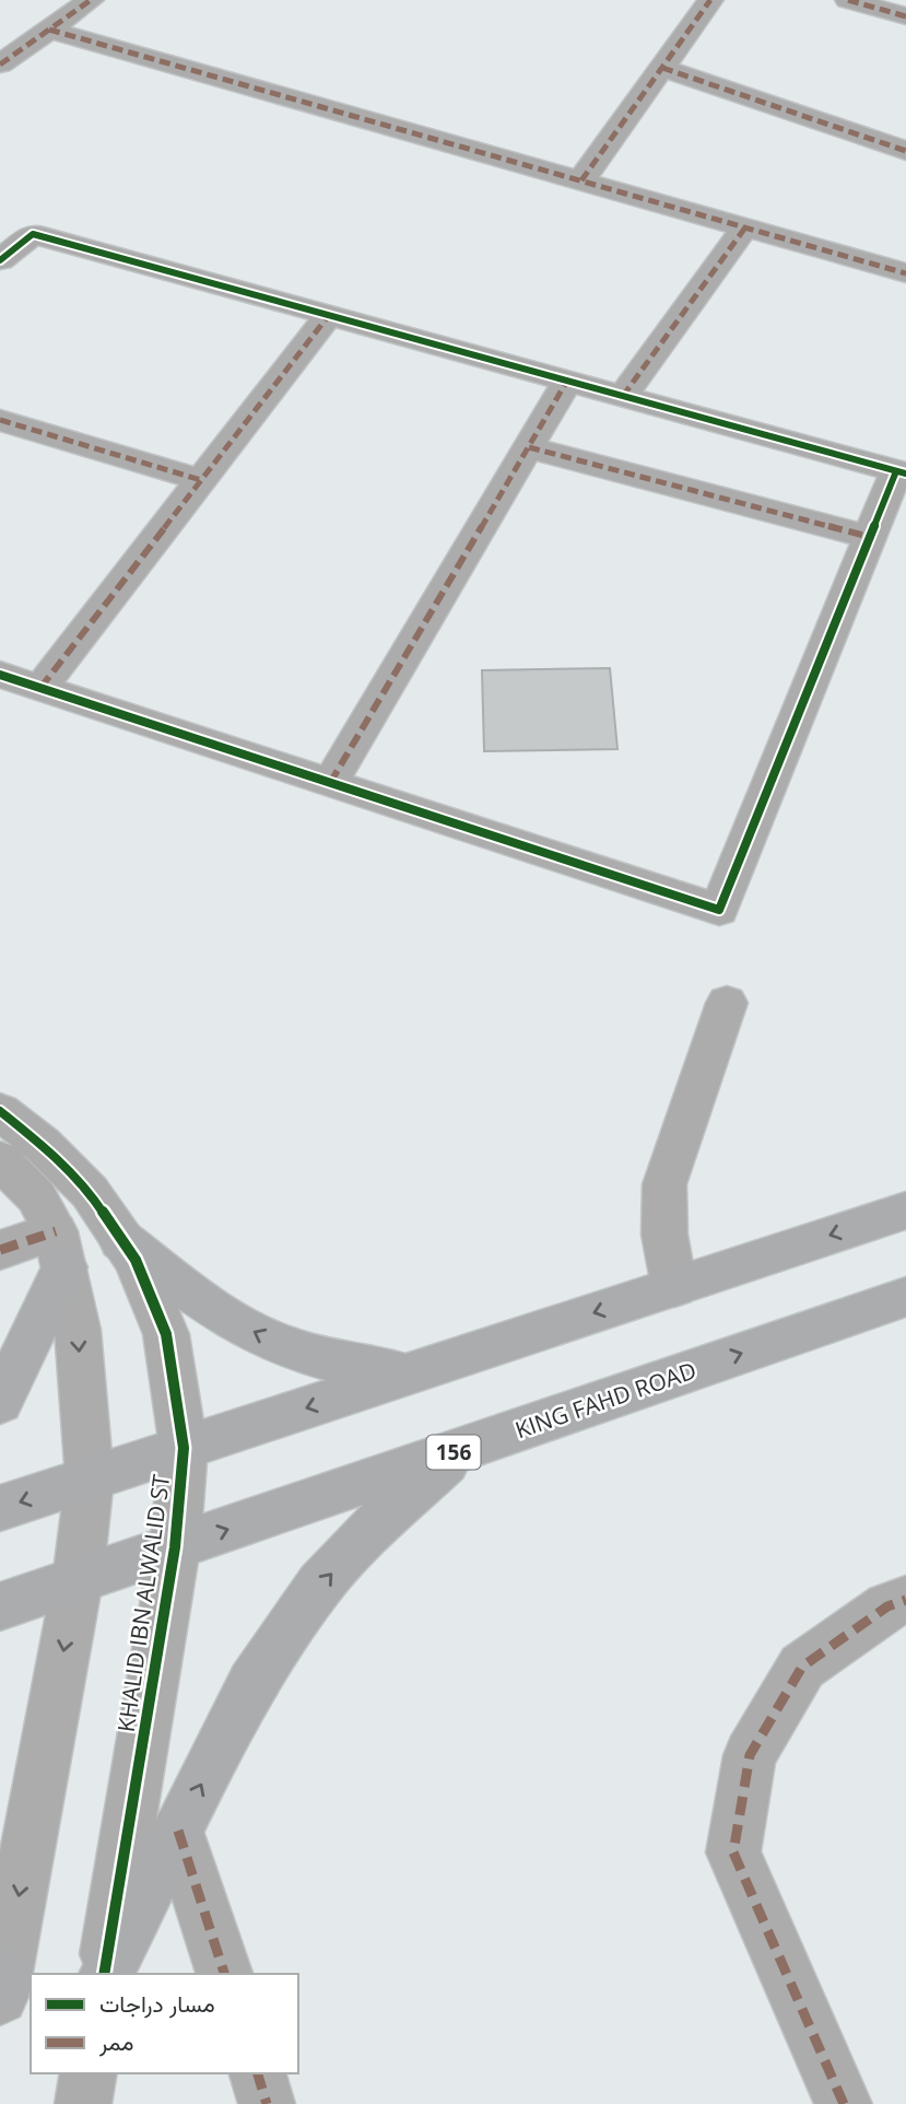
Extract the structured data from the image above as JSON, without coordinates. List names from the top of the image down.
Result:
{
  "streets": {
    "highway": ["KING FAHD ROAD", "156"],
    "street": ["KHALID IBN ALWALID ST"]
  },
  "crossings": [
    ["KING FAHD ROAD", "KHALID IBN ALWALID ST"]
  ],
  "legend": ["مسار دراجات", "ممر"]
}
